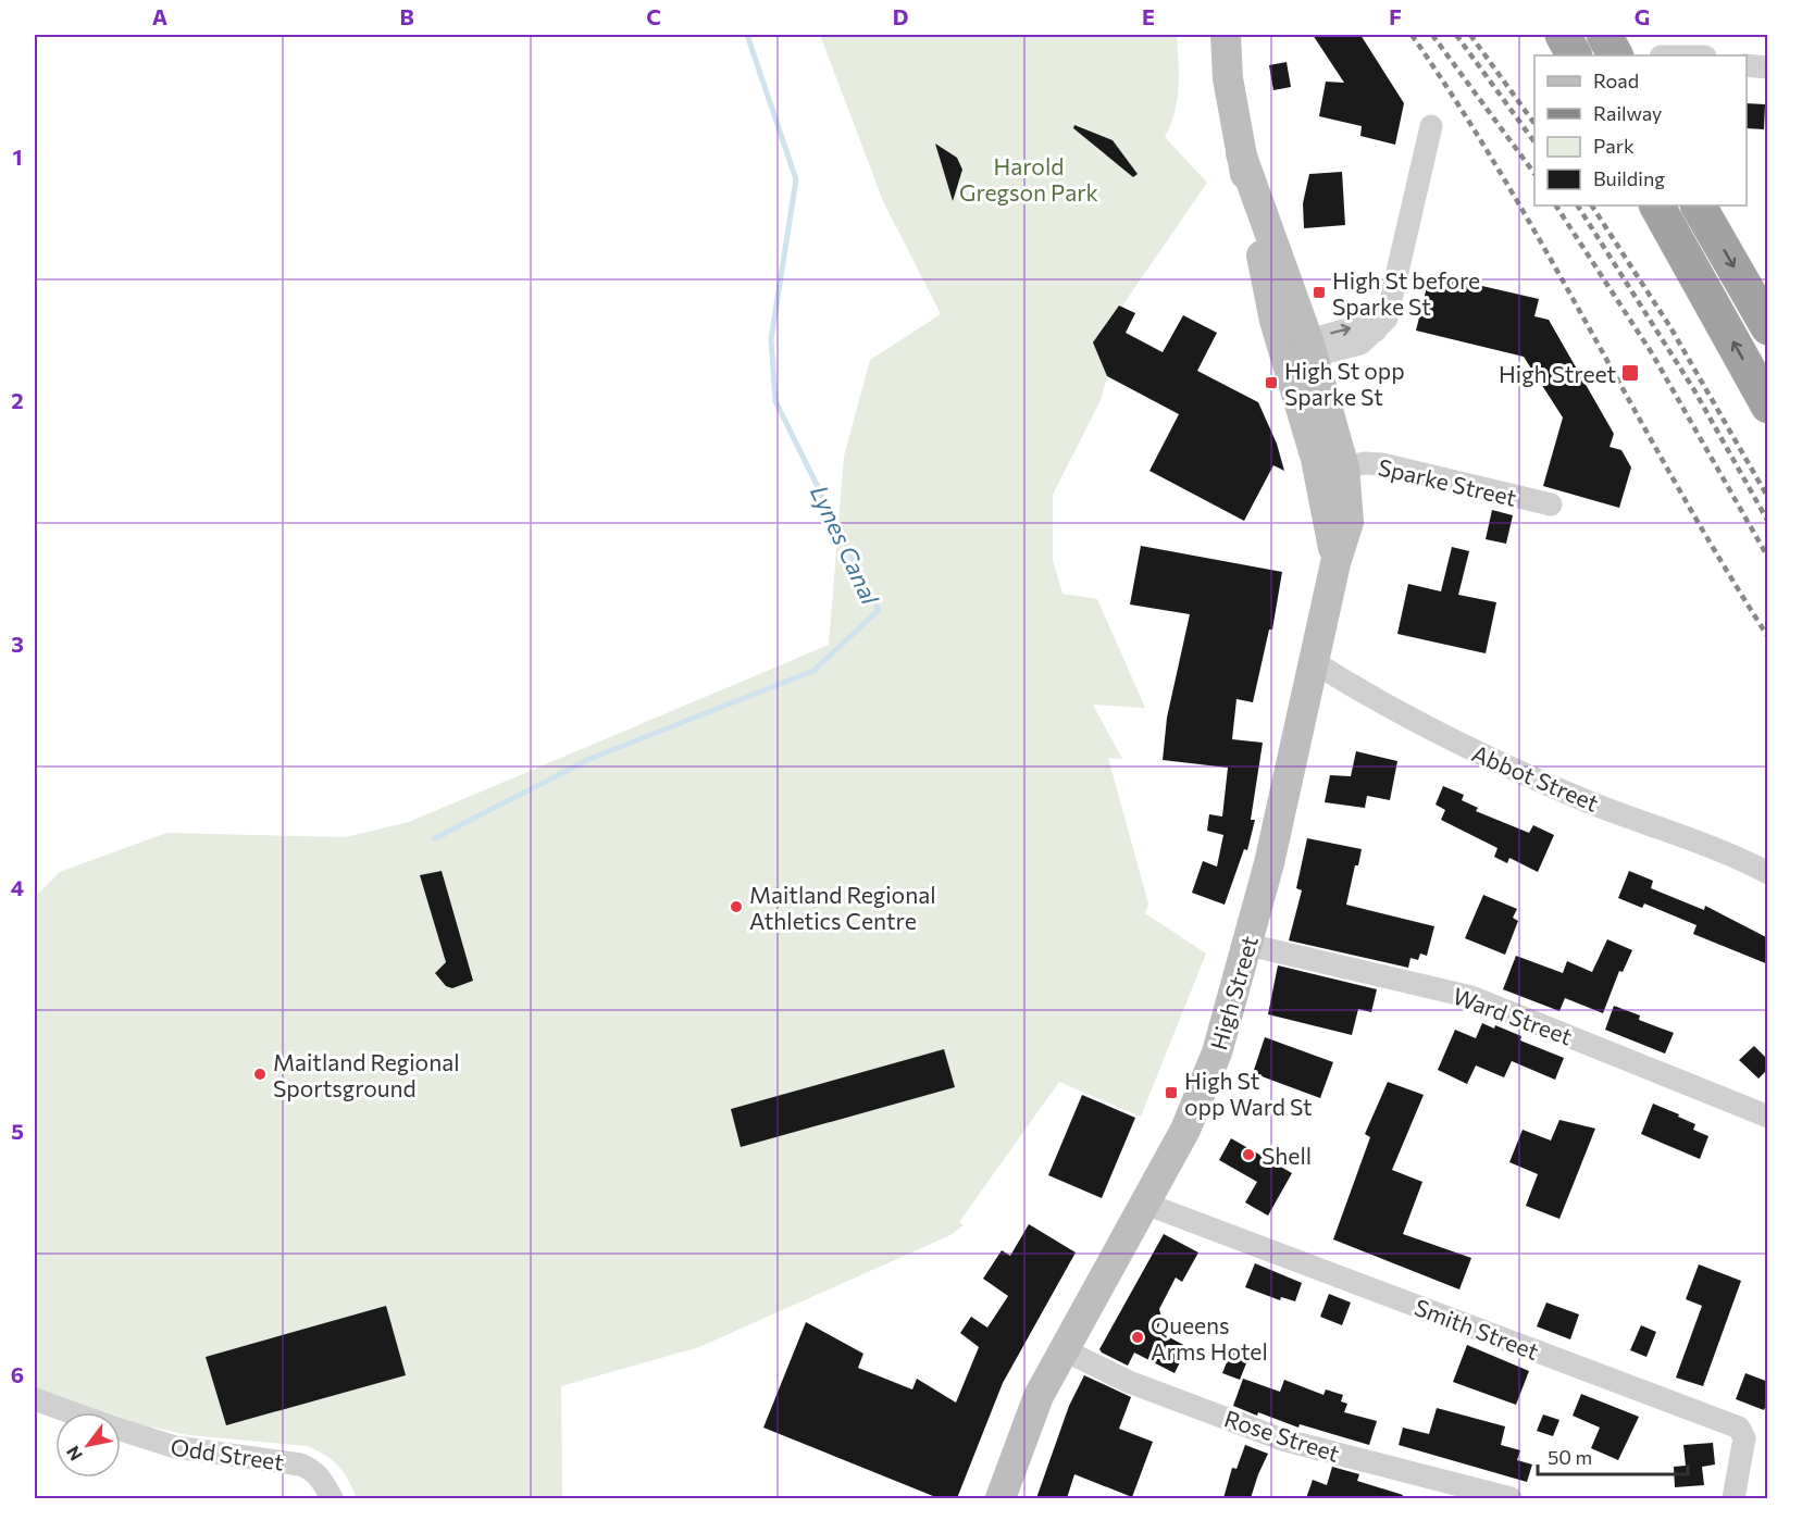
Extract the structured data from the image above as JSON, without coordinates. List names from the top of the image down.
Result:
{
  "streets": {
    "main road": ["High Street"],
    "street": [
      "Sparke Street",
      "Abbot Street",
      "Ward Street",
      "Smith Street",
      "Rose Street",
      "Odd Street"
    ]
  },
  "crossings": [
    ["Sparke Street", "High Street"],
    ["Abbot Street", "High Street"],
    ["High Street", "Ward Street"],
    ["High Street", "Smith Street"],
    ["High Street", "Rose Street"]
  ],
  "water": ["Lynes Canal"],
  "parks": ["Harold Gregson Park"],
  "places": {
    "transit": [
      "High St before Sparke St",
      "High Street",
      "High St opp Sparke St",
      "High St opp Ward St"
    ],
    "other": [
      "Maitland Regional Athletics Centre",
      "Maitland Regional Sportsground",
      "Shell",
      "Queens Arms Hotel"
    ]
  },
  "legend": [
    "Road",
    "Railway",
    "Park",
    "Building"
  ],
  "scale_bar": "50 m",
  "north": "bottom left",
  "grid": {
    "columns": [
      "A",
      "B",
      "C",
      "D",
      "E",
      "F",
      "G"
    ],
    "rows": [
      "1",
      "2",
      "3",
      "4",
      "5",
      "6"
    ]
  }
}
